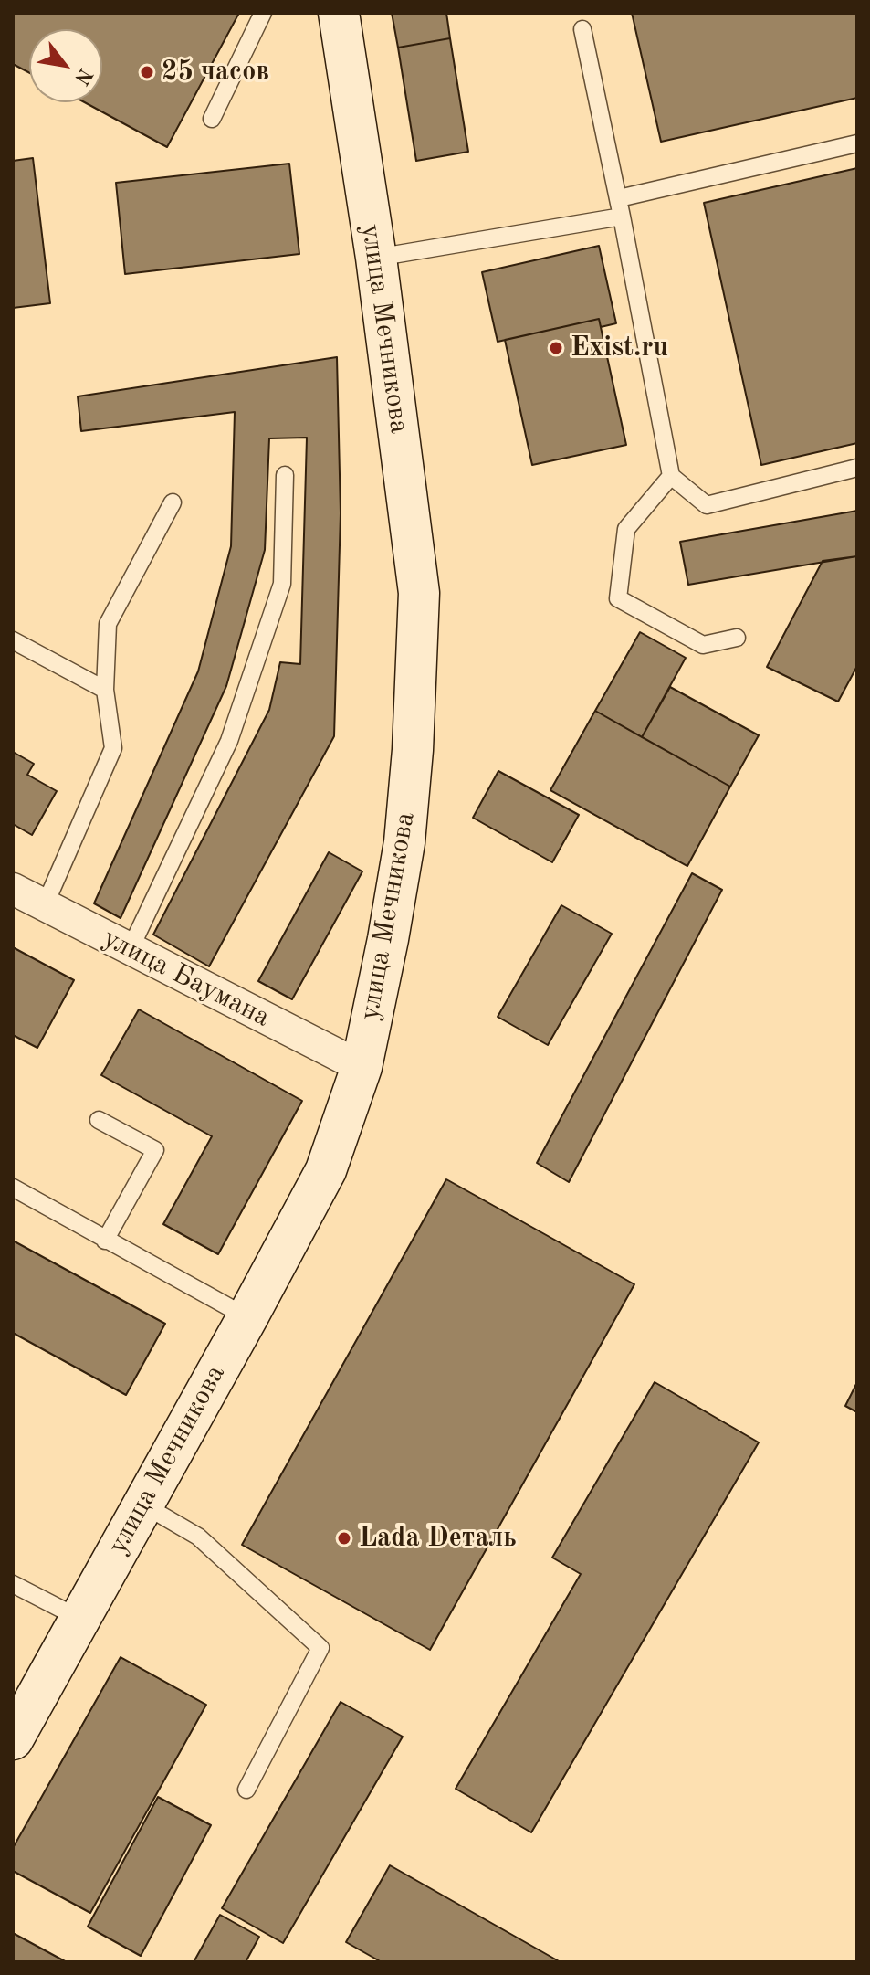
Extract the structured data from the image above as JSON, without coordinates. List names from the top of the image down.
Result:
{
  "streets": {
    "street": ["улица Мечникова", "улица Баумана"]
  },
  "crossings": [
    ["улица Мечникова", "улица Баумана"]
  ],
  "places": ["25 часов", "Exist.ru", "Lada Dеталь"],
  "north": "bottom right"
}
